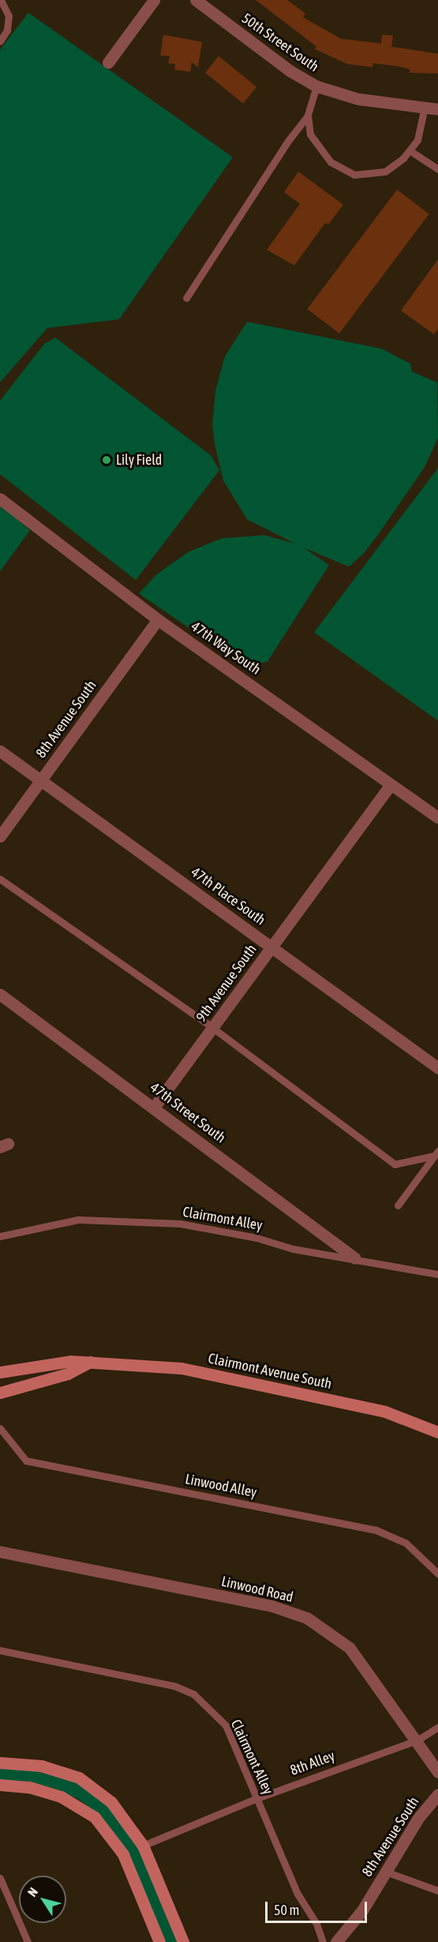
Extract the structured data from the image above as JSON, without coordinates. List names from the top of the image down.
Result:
{
  "streets": {
    "street": [
      "50th Street South",
      "47th Way South",
      "8th Avenue South",
      "47th Place South",
      "9th Avenue South",
      "47th Street South",
      "Clairmont Avenue South",
      "Linwood Road"
    ],
    "lane": ["Clairmont Alley", "Linwood Alley", "8th Alley"]
  },
  "crossings": [
    ["47th Way South", "8th Avenue South"],
    ["47th Way South", "9th Avenue South"],
    ["8th Avenue South", "47th Place South"],
    ["47th Place South", "9th Avenue South"],
    ["9th Avenue South", "47th Street South"],
    ["47th Street South", "Clairmont Alley"],
    ["Clairmont Alley", "8th Alley"],
    ["Linwood Road", "8th Alley"]
  ],
  "places": ["Lily Field"],
  "scale_bar": "50 m",
  "north": "top left"
}
